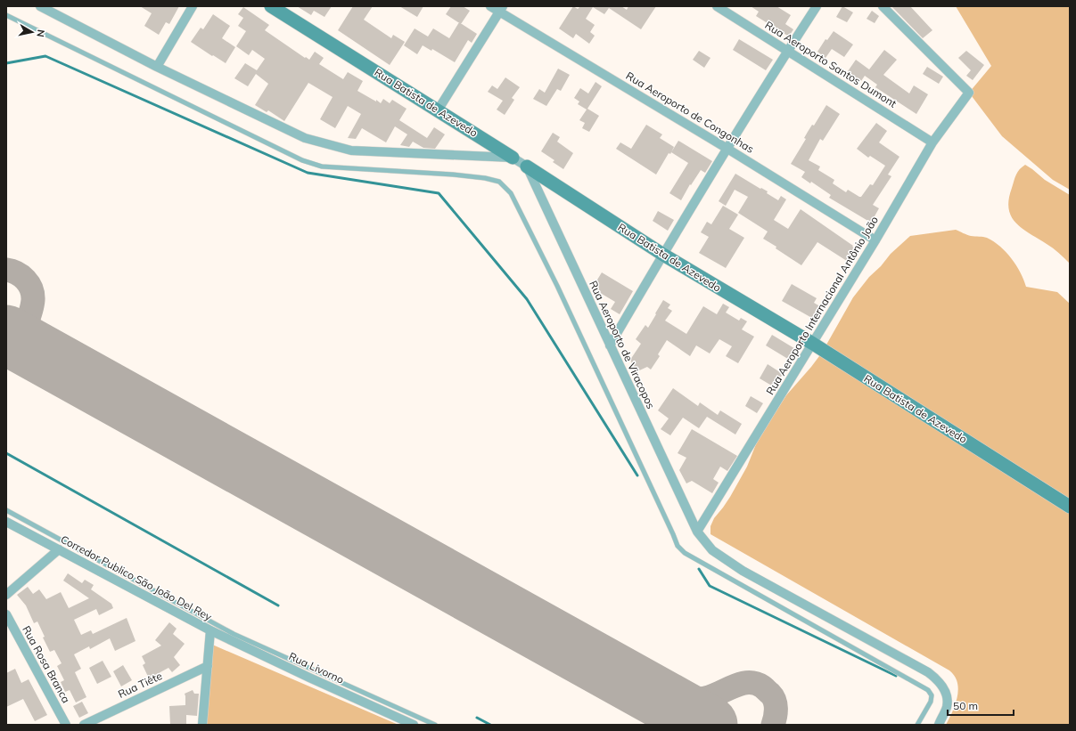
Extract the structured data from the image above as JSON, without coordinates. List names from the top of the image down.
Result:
{
  "streets": {
    "street": [
      "Rua Aeroporto Santos Dumont",
      "Rua Batista de Azevedo",
      "Rua Aeroporto de Congonhas",
      "Rua Aeroporto Internacional Antônio João",
      "Rua Aeroporto de Viracopos",
      "Corredor Publico São João Del Rey",
      "Rua Rosa Branca",
      "Rua Livorno",
      "Rua Tiête"
    ]
  },
  "crossings": [
    ["Rua Aeroporto Santos Dumont", "Rua Aeroporto Internacional Antônio João"],
    ["Rua Batista de Azevedo", "Rua Aeroporto Internacional Antônio João"],
    ["Rua Batista de Azevedo", "Rua Aeroporto de Viracopos"],
    ["Rua Aeroporto de Congonhas", "Rua Aeroporto Internacional Antônio João"],
    ["Rua Aeroporto Internacional Antônio João", "Rua Aeroporto de Viracopos"],
    ["Corredor Publico São João Del Rey", "Rua Livorno"],
    ["Corredor Publico São João Del Rey", "Rua Tiête"]
  ],
  "scale_bar": "50 m",
  "north": "right"
}
